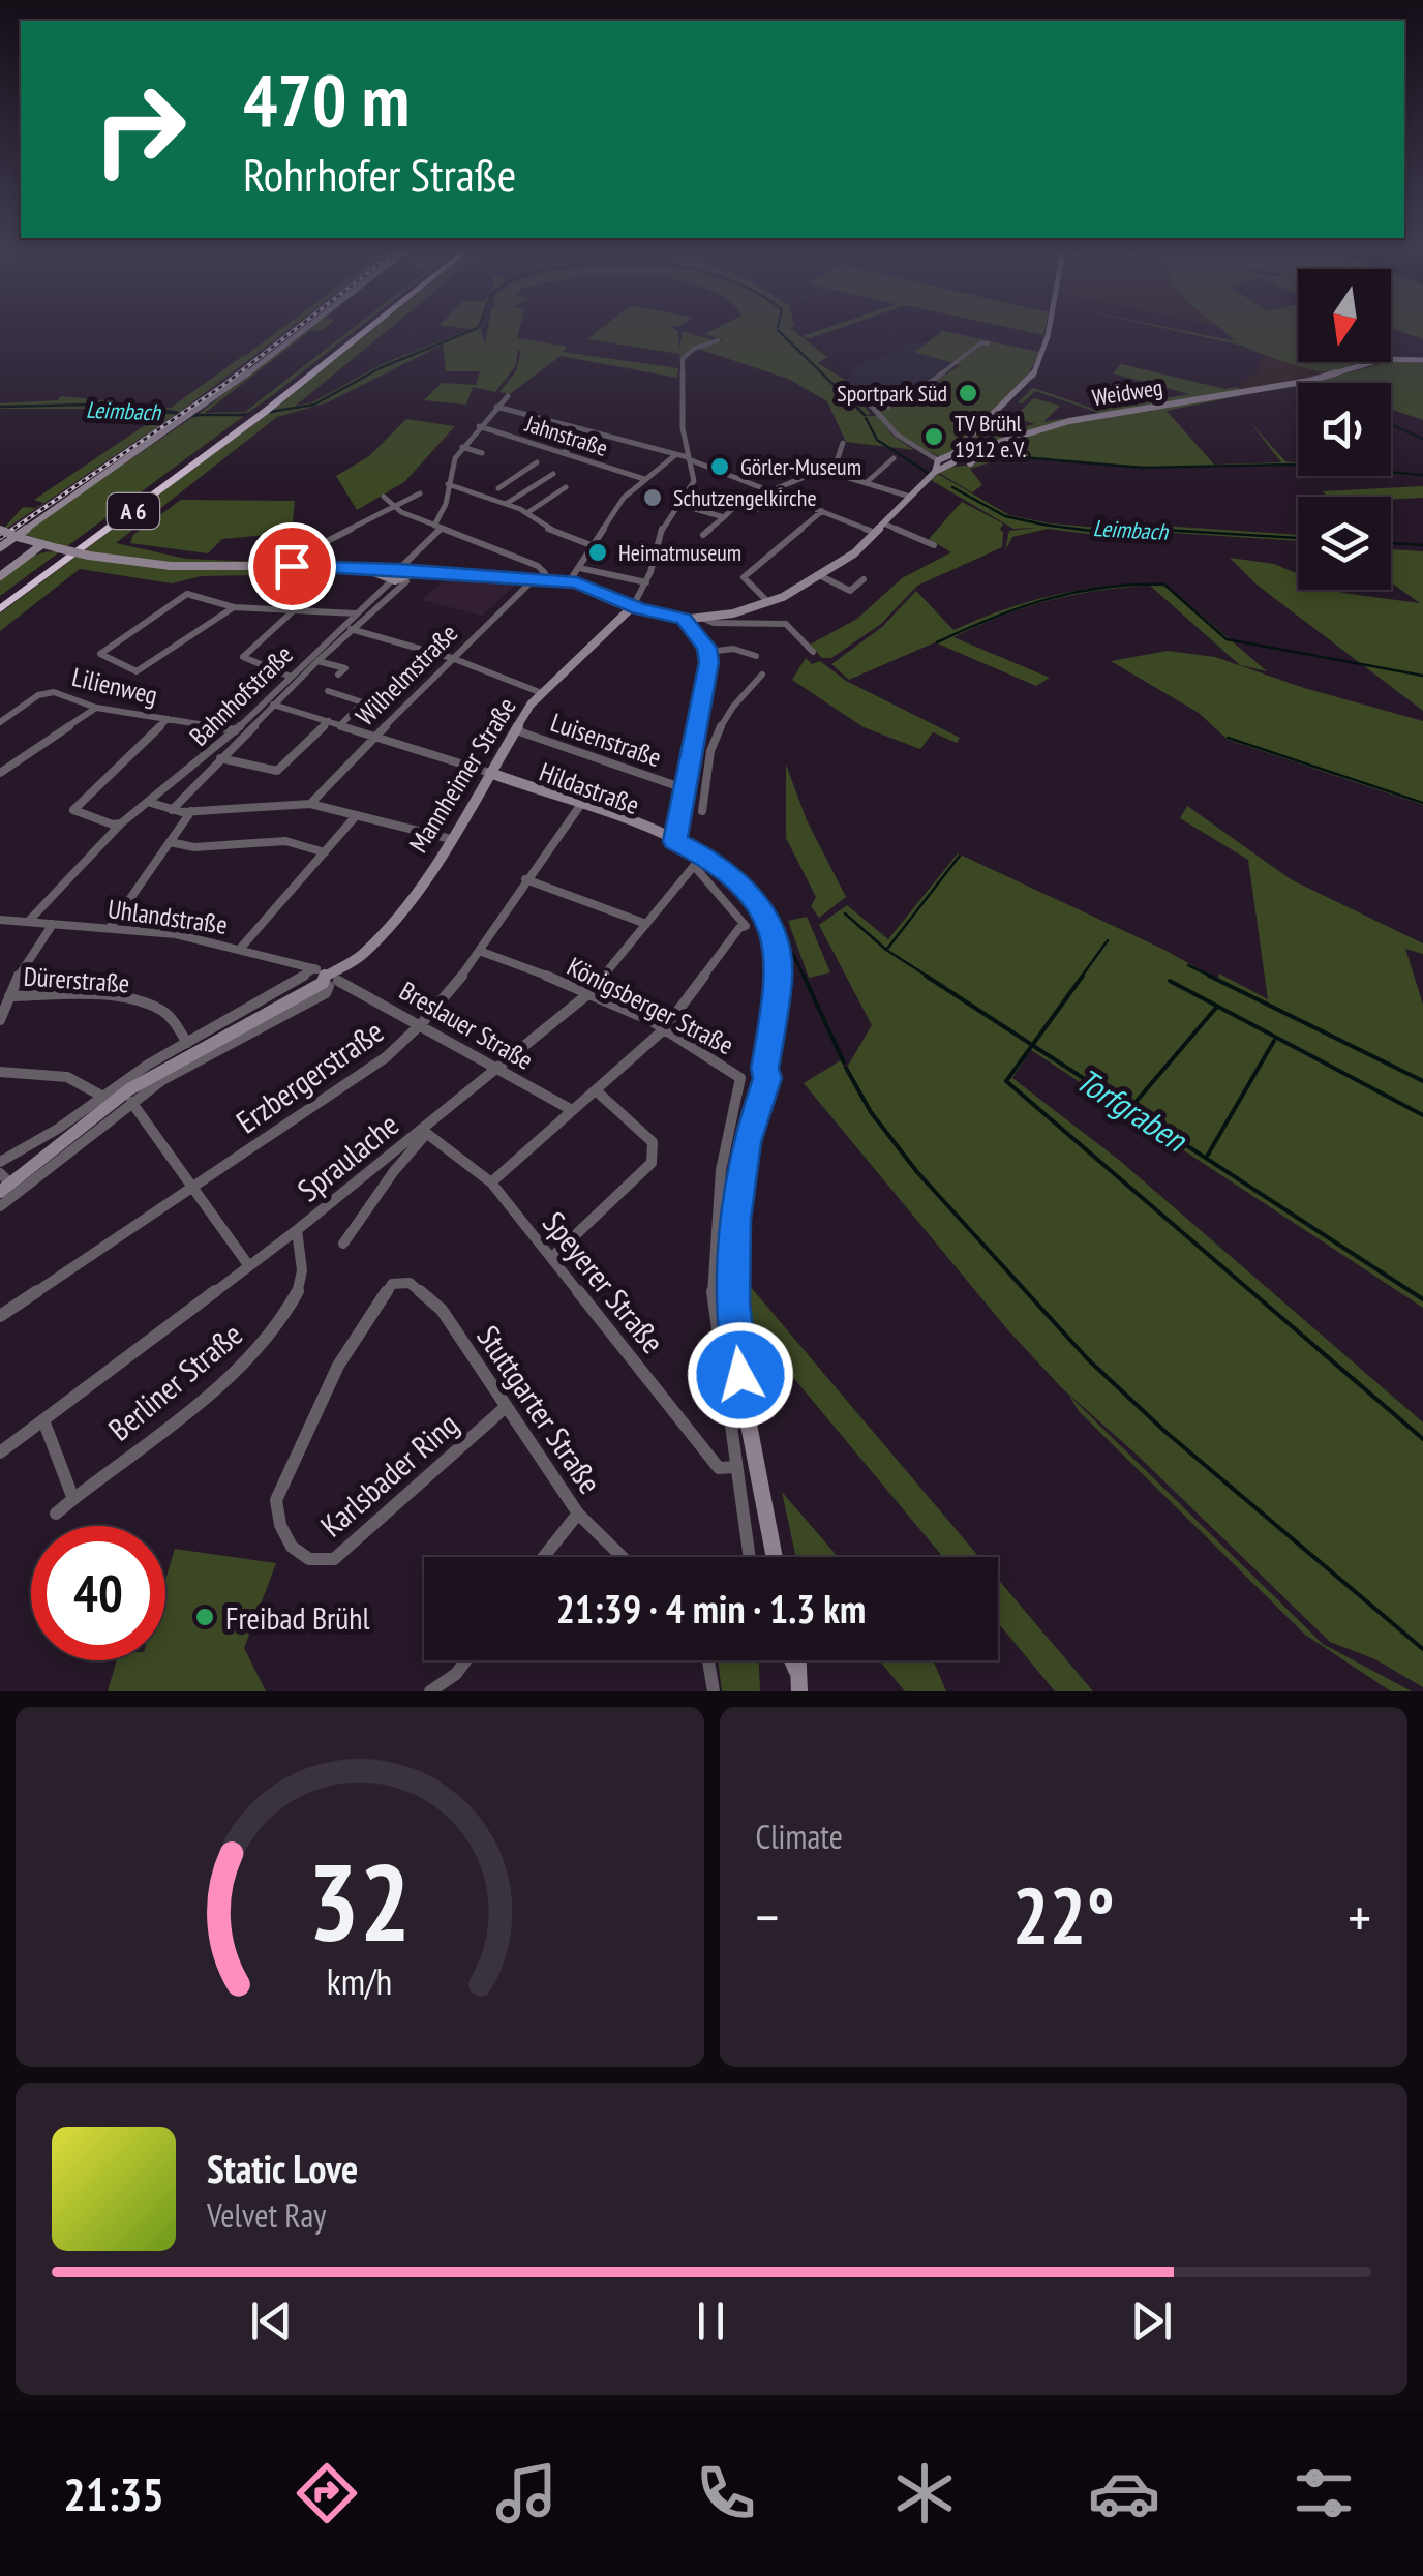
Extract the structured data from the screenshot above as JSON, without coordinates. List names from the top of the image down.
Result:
{
  "streets": {
    "highway": ["A 6"],
    "main road": ["Weidweg", "Mannheimer Straße", "Hildastraße"],
    "street": [
      "Jahnstraße",
      "Wilhelmstraße",
      "Lilienweg",
      "Bahnhofstraße",
      "Luisenstraße",
      "Uhlandstraße",
      "Dürerstraße",
      "Königsberger Straße",
      "Breslauer Straße",
      "Erzbergerstraße",
      "Spraulache",
      "Speyerer Straße",
      "Berliner Straße",
      "Stuttgarter Straße",
      "Karlsbader Ring"
    ]
  },
  "crossings": [
    ["Lilienweg", "Bahnhofstraße"],
    ["Bahnhofstraße", "Uhlandstraße"],
    ["Luisenstraße", "Mannheimer Straße"],
    ["Mannheimer Straße", "Hildastraße"],
    ["Mannheimer Straße", "Uhlandstraße"],
    ["Mannheimer Straße", "Dürerstraße"],
    ["Mannheimer Straße", "Breslauer Straße"],
    ["Hildastraße", "Erzbergerstraße"],
    ["Hildastraße", "Spraulache"],
    ["Uhlandstraße", "Breslauer Straße"],
    ["Königsberger Straße", "Erzbergerstraße"],
    ["Königsberger Straße", "Spraulache"],
    ["Königsberger Straße", "Speyerer Straße"],
    ["Breslauer Straße", "Erzbergerstraße"],
    ["Breslauer Straße", "Spraulache"],
    ["Spraulache", "Speyerer Straße"],
    ["Spraulache", "Berliner Straße"],
    ["Stuttgarter Straße", "Karlsbader Ring"]
  ],
  "water": ["Leimbach", "Torfgraben"],
  "places": [
    "Sportpark Süd",
    "TV Brühl 1912 e.V.",
    "Görler-Museum",
    "Schutzengelkirche",
    "Heimatmuseum",
    "Freibad Brühl"
  ],
  "north": "bottom",
  "page": {
    "turn": ["470 m", "Rohrhofer Straße"],
    "limit": "40",
    "trip": "21:39 · 4 min · 1.3 km",
    "tile": "Climate",
    "heat": ["−", "22°", "+"],
    "song": ["Static Love", "Velvet Ray"],
    "tabs": "21:35",
    "gauge": ["32", "km/h"]
  }
}
